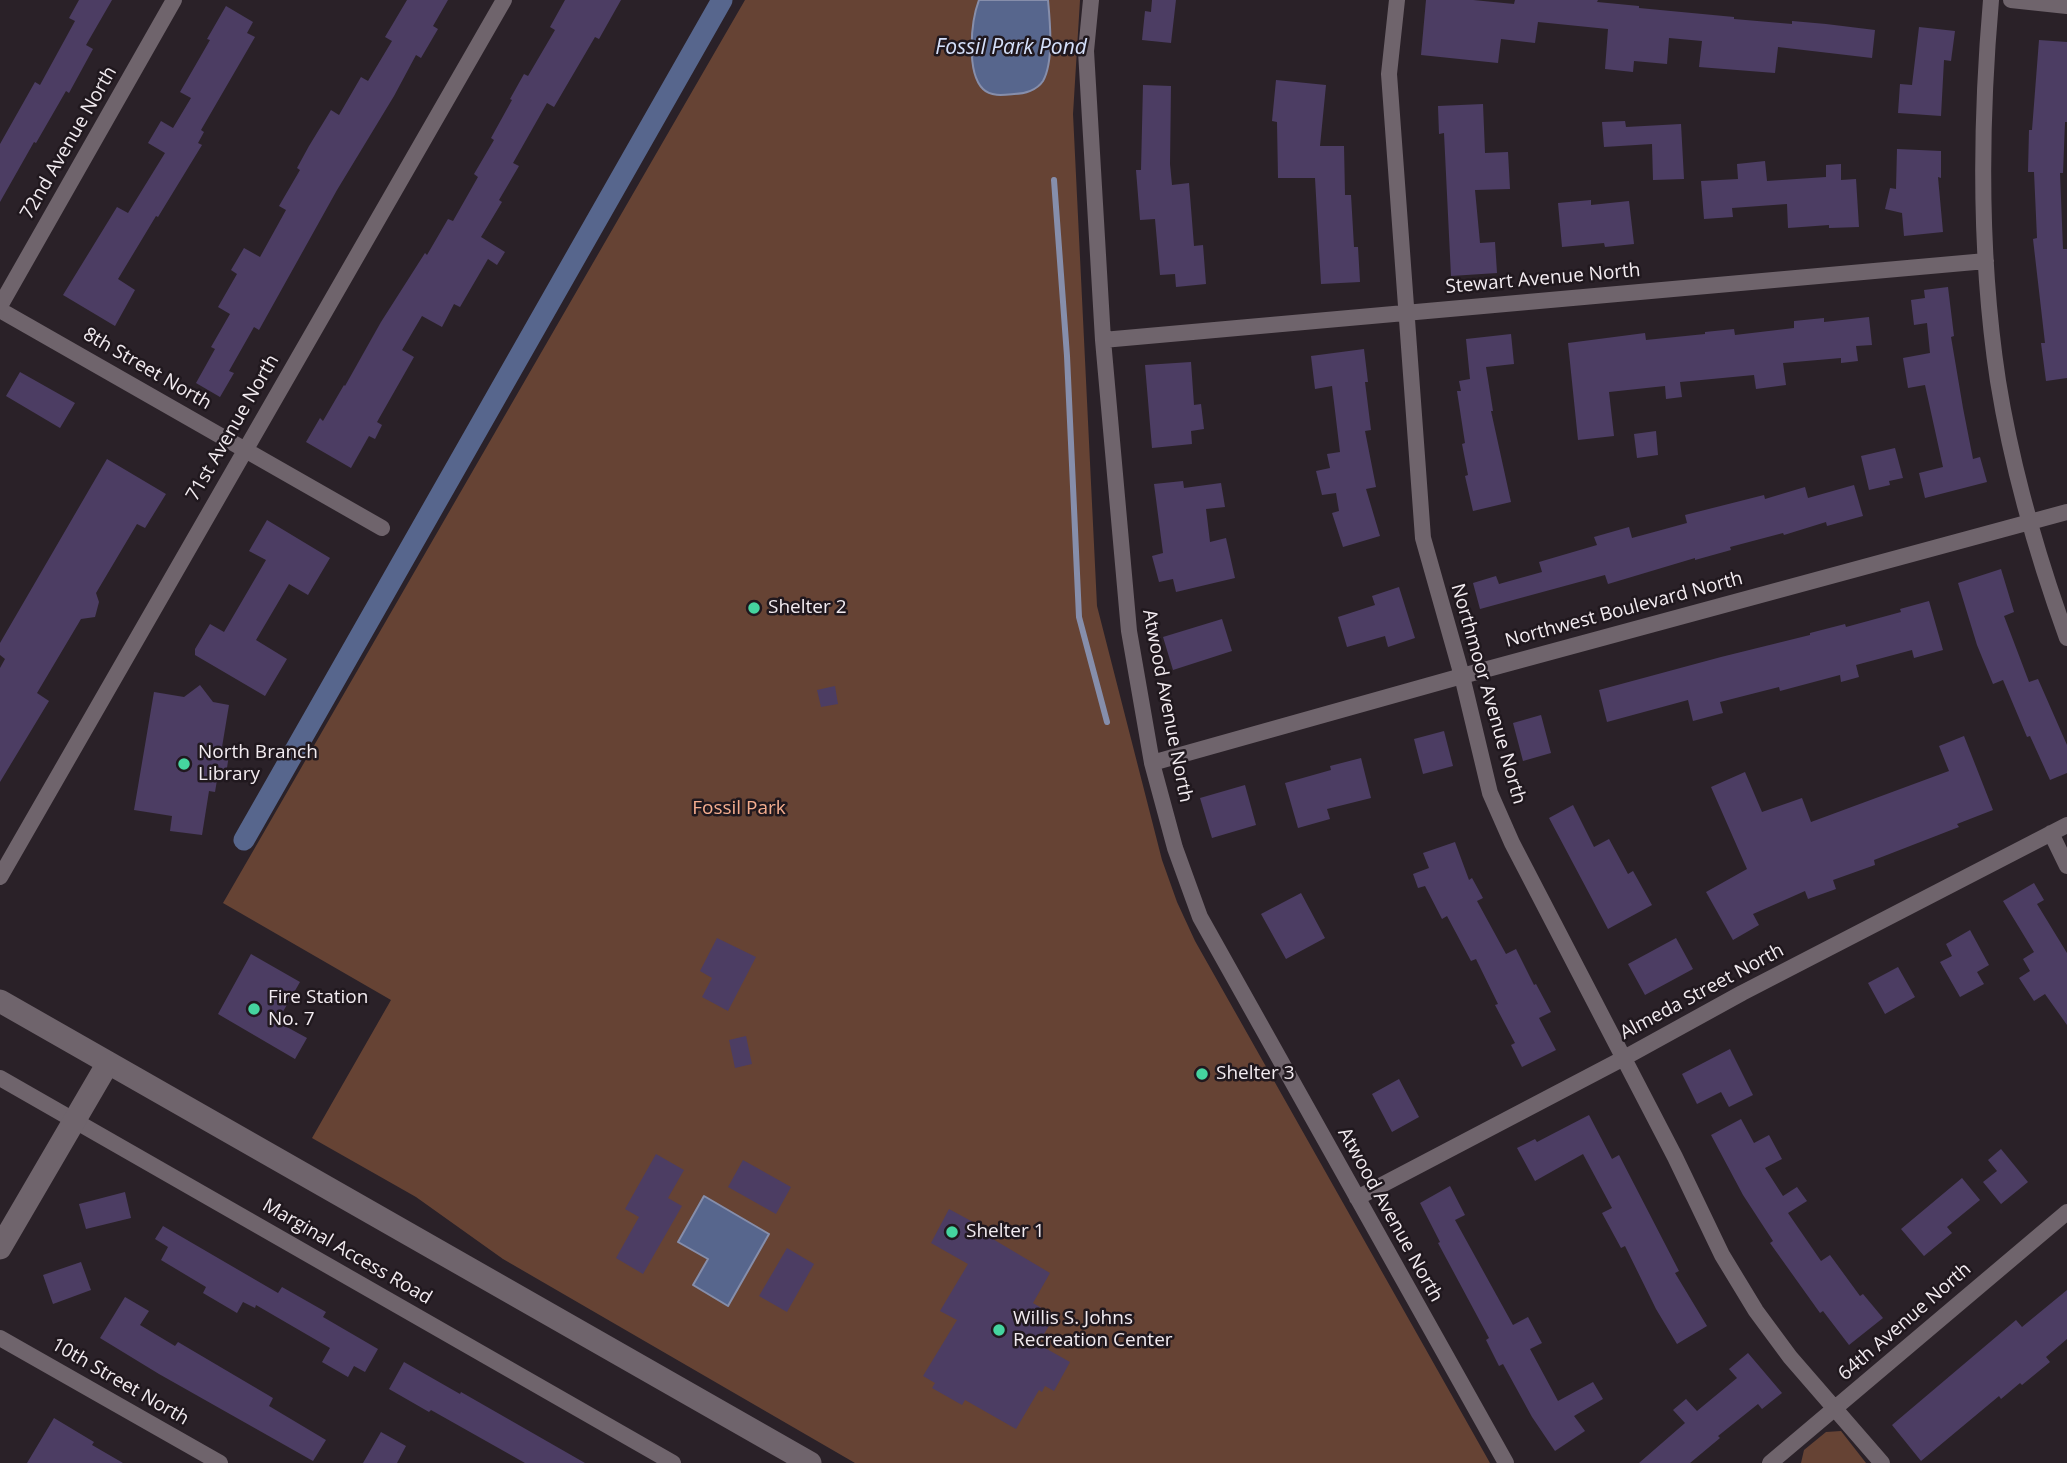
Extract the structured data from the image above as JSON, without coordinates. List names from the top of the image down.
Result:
{
  "streets": {
    "street": [
      "72nd Avenue North",
      "Stewart Avenue North",
      "8th Street North",
      "71st Avenue North",
      "Northwest Boulevard North",
      "Northmoor Avenue North",
      "Atwood Avenue North",
      "Almeda Street North",
      "Marginal Access Road",
      "64th Avenue North",
      "10th Street North"
    ]
  },
  "crossings": [
    ["72nd Avenue North", "8th Street North"],
    ["Stewart Avenue North", "Northmoor Avenue North"],
    ["Stewart Avenue North", "Atwood Avenue North"],
    ["8th Street North", "71st Avenue North"],
    ["Northwest Boulevard North", "Northmoor Avenue North"],
    ["Northwest Boulevard North", "Atwood Avenue North"],
    ["Northmoor Avenue North", "Almeda Street North"],
    ["Northmoor Avenue North", "64th Avenue North"],
    ["Atwood Avenue North", "Almeda Street North"]
  ],
  "water": ["Fossil Park Pond"],
  "parks": ["Fossil Park"],
  "places": [
    "Shelter 2",
    "North Branch Library",
    "Fire Station No. 7",
    "Shelter 3",
    "Shelter 1",
    "Willis S. Johns Recreation Center"
  ]
}
